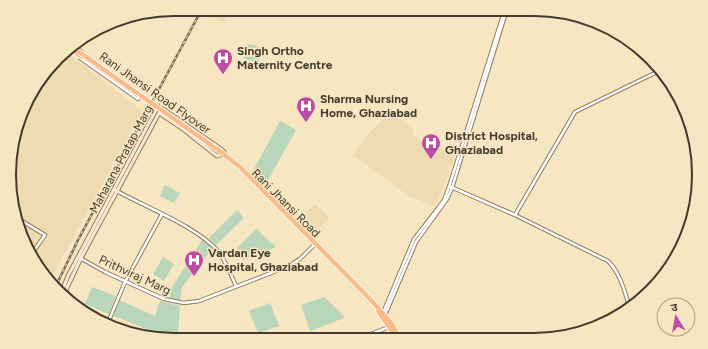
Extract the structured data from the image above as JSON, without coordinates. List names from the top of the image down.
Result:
{
  "streets": {
    "highway": ["Rani Jhansi Road Flyover", "Rani Jhansi Road"],
    "main road": ["Maharana Pratap Marg"],
    "street": ["Prithviraj Marg"]
  },
  "crossings": [
    ["Rani Jhansi Road Flyover", "Maharana Pratap Marg"],
    ["Rani Jhansi Road Flyover", "Rani Jhansi Road"],
    ["Maharana Pratap Marg", "Rani Jhansi Road"],
    ["Maharana Pratap Marg", "Prithviraj Marg"],
    ["Rani Jhansi Road", "Prithviraj Marg"]
  ],
  "places": {
    "hospital": [
      "Singh Ortho Maternity Centre",
      "Sharma Nursing Home, Ghaziabad",
      "District Hospital, Ghaziabad",
      "Vardan Eye Hospital, Ghaziabad"
    ]
  },
  "north": "top"
}
